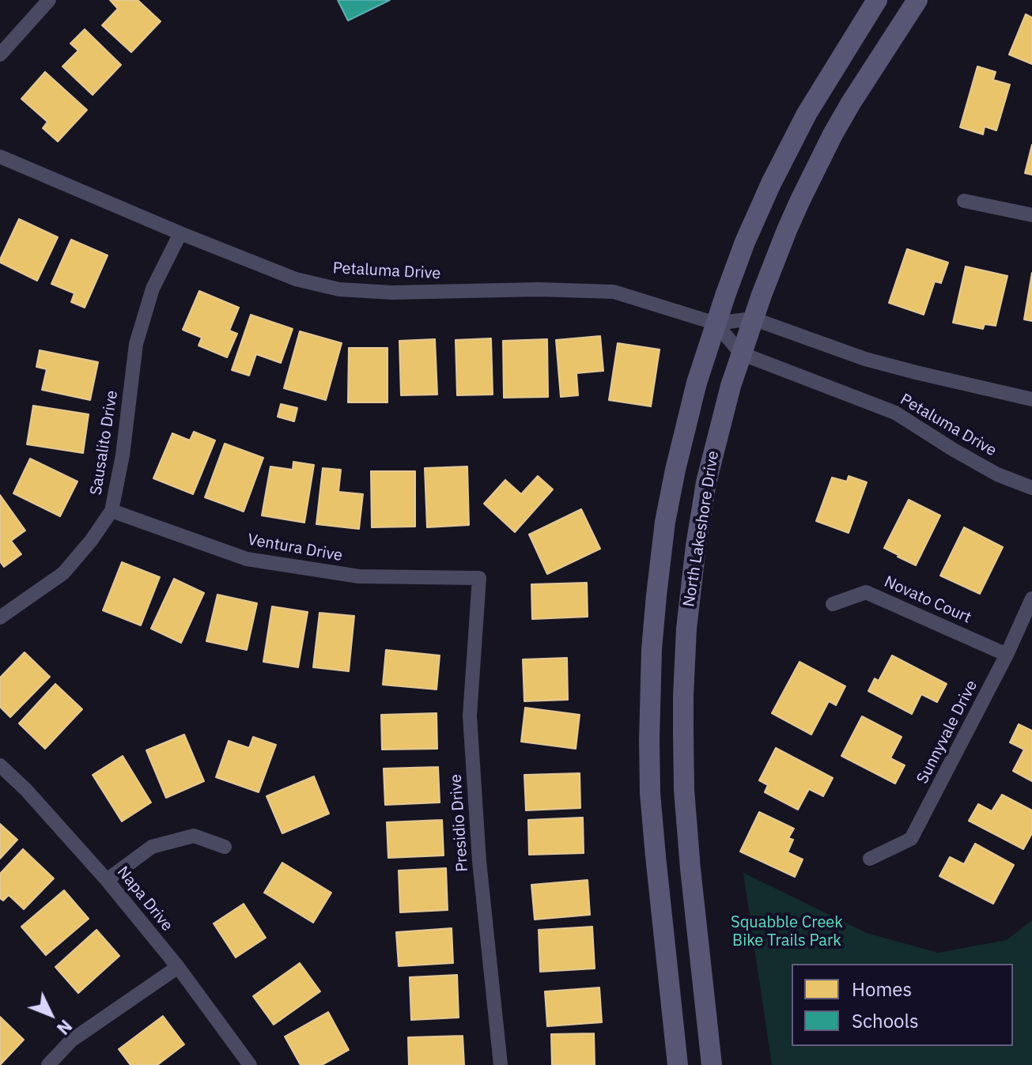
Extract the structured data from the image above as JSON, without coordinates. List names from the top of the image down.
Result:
{
  "streets": {
    "main road": ["North Lakeshore Drive"],
    "street": [
      "Petaluma Drive",
      "Sausalito Drive",
      "Ventura Drive",
      "Novato Court",
      "Sunnyvale Drive",
      "Presidio Drive",
      "Napa Drive"
    ]
  },
  "crossings": [
    ["Petaluma Drive", "Sausalito Drive"],
    ["Petaluma Drive", "North Lakeshore Drive"],
    ["Sausalito Drive", "Ventura Drive"],
    ["Ventura Drive", "Presidio Drive"],
    ["Novato Court", "Sunnyvale Drive"]
  ],
  "parks": ["Squabble Creek Bike Trails Park"],
  "legend": ["Homes", "Schools"],
  "north": "bottom right"
}
